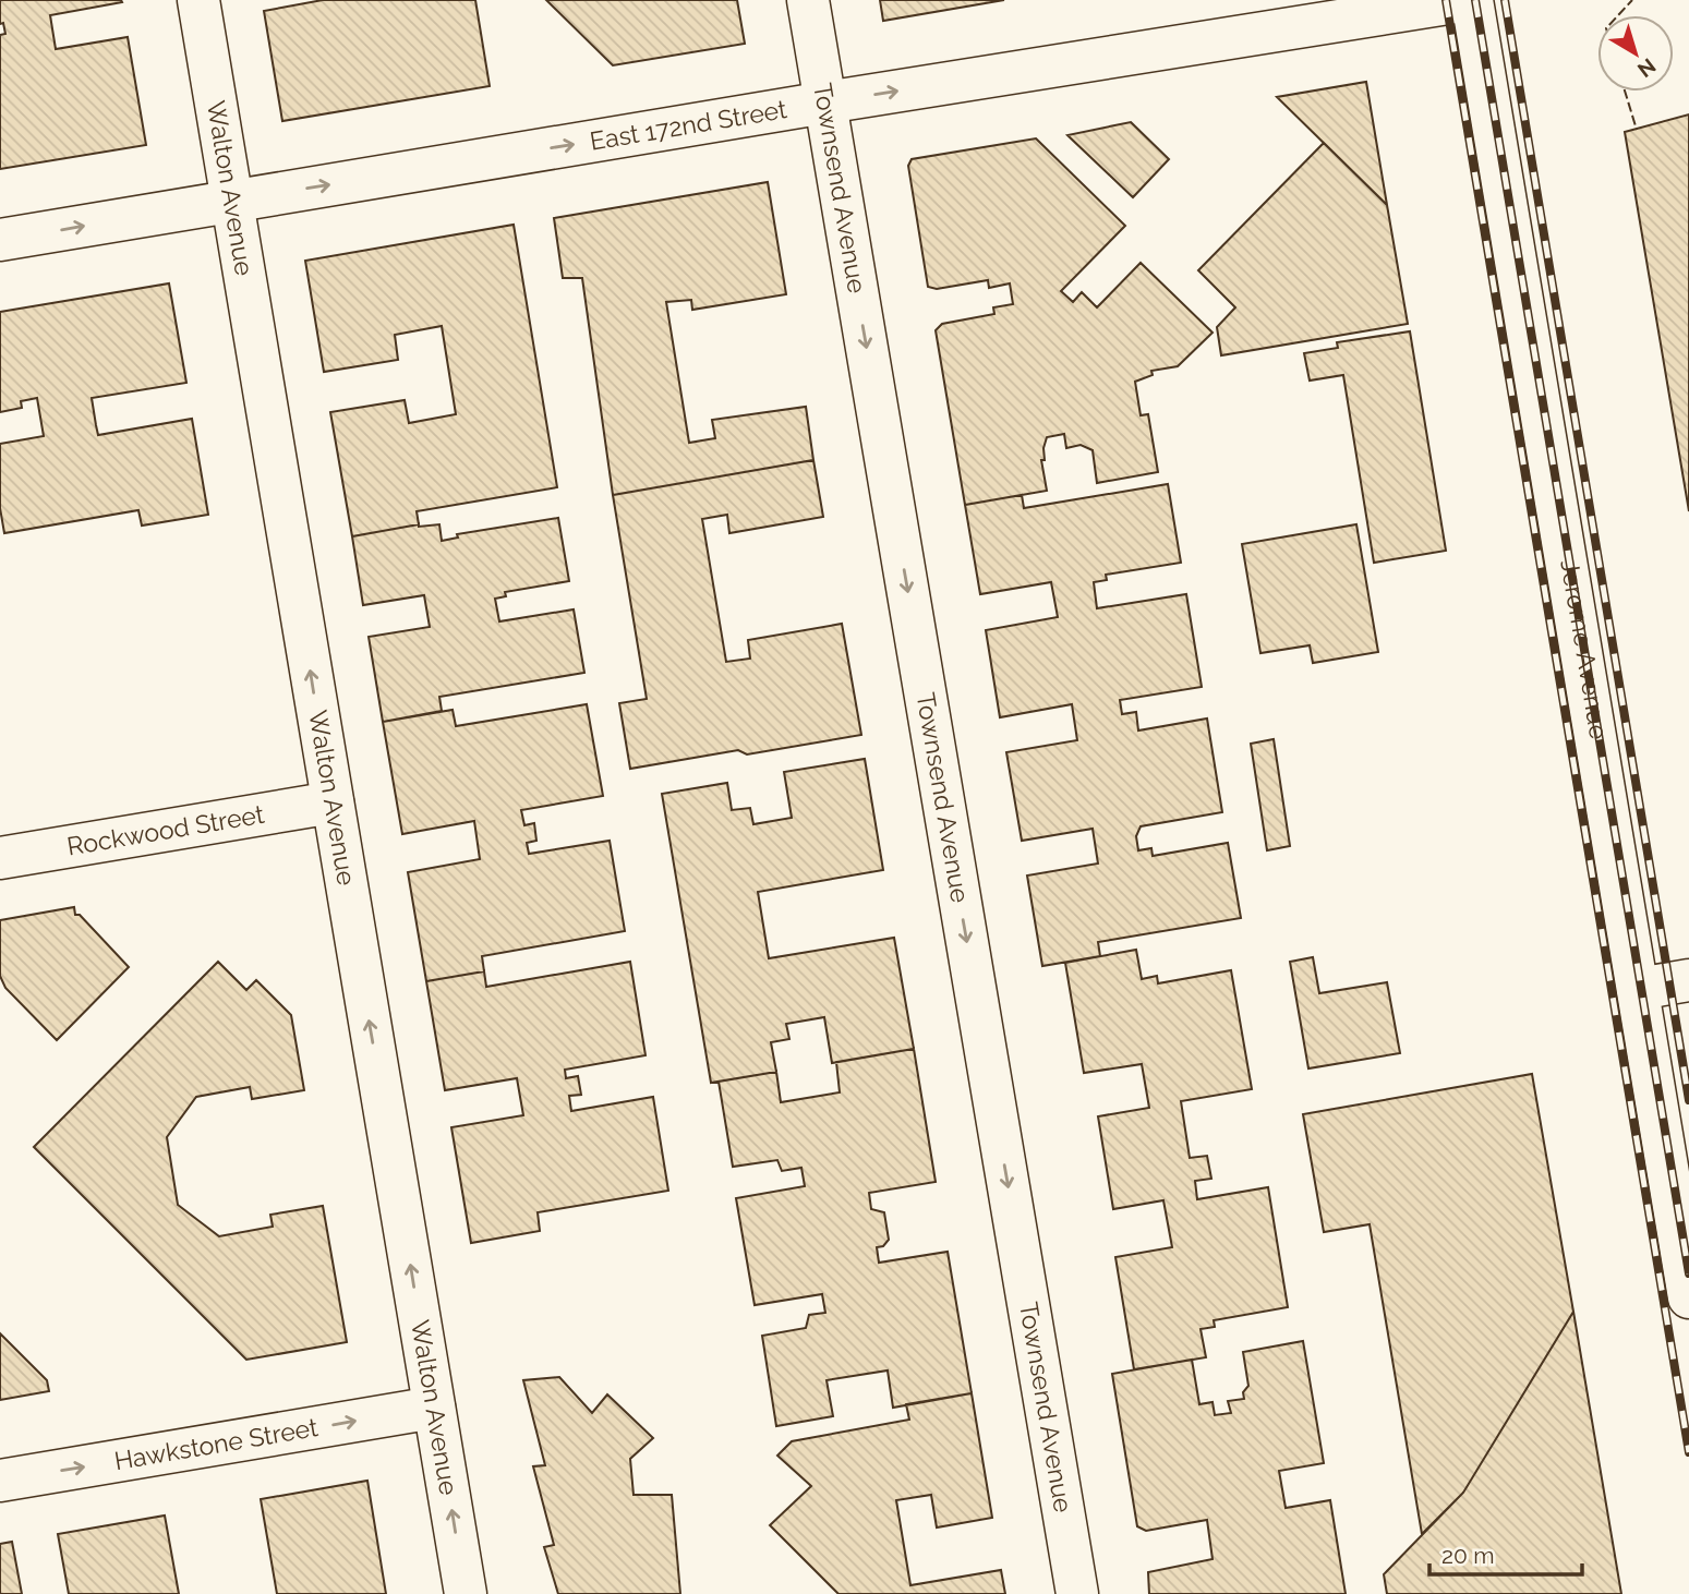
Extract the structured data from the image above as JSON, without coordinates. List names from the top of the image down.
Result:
{
  "streets": {
    "street": [
      "East 172nd Street",
      "Walton Avenue",
      "Townsend Avenue",
      "Jerome Avenue",
      "Rockwood Street",
      "Hawkstone Street"
    ]
  },
  "crossings": [
    ["East 172nd Street", "Walton Avenue"],
    ["East 172nd Street", "Townsend Avenue"],
    ["East 172nd Street", "Jerome Avenue"],
    ["Walton Avenue", "Rockwood Street"],
    ["Walton Avenue", "Hawkstone Street"]
  ],
  "one_way": [
    "East 172nd Street",
    "Walton Avenue",
    "Townsend Avenue",
    "Hawkstone Street"
  ],
  "scale_bar": "20 m",
  "north": "bottom right"
}
